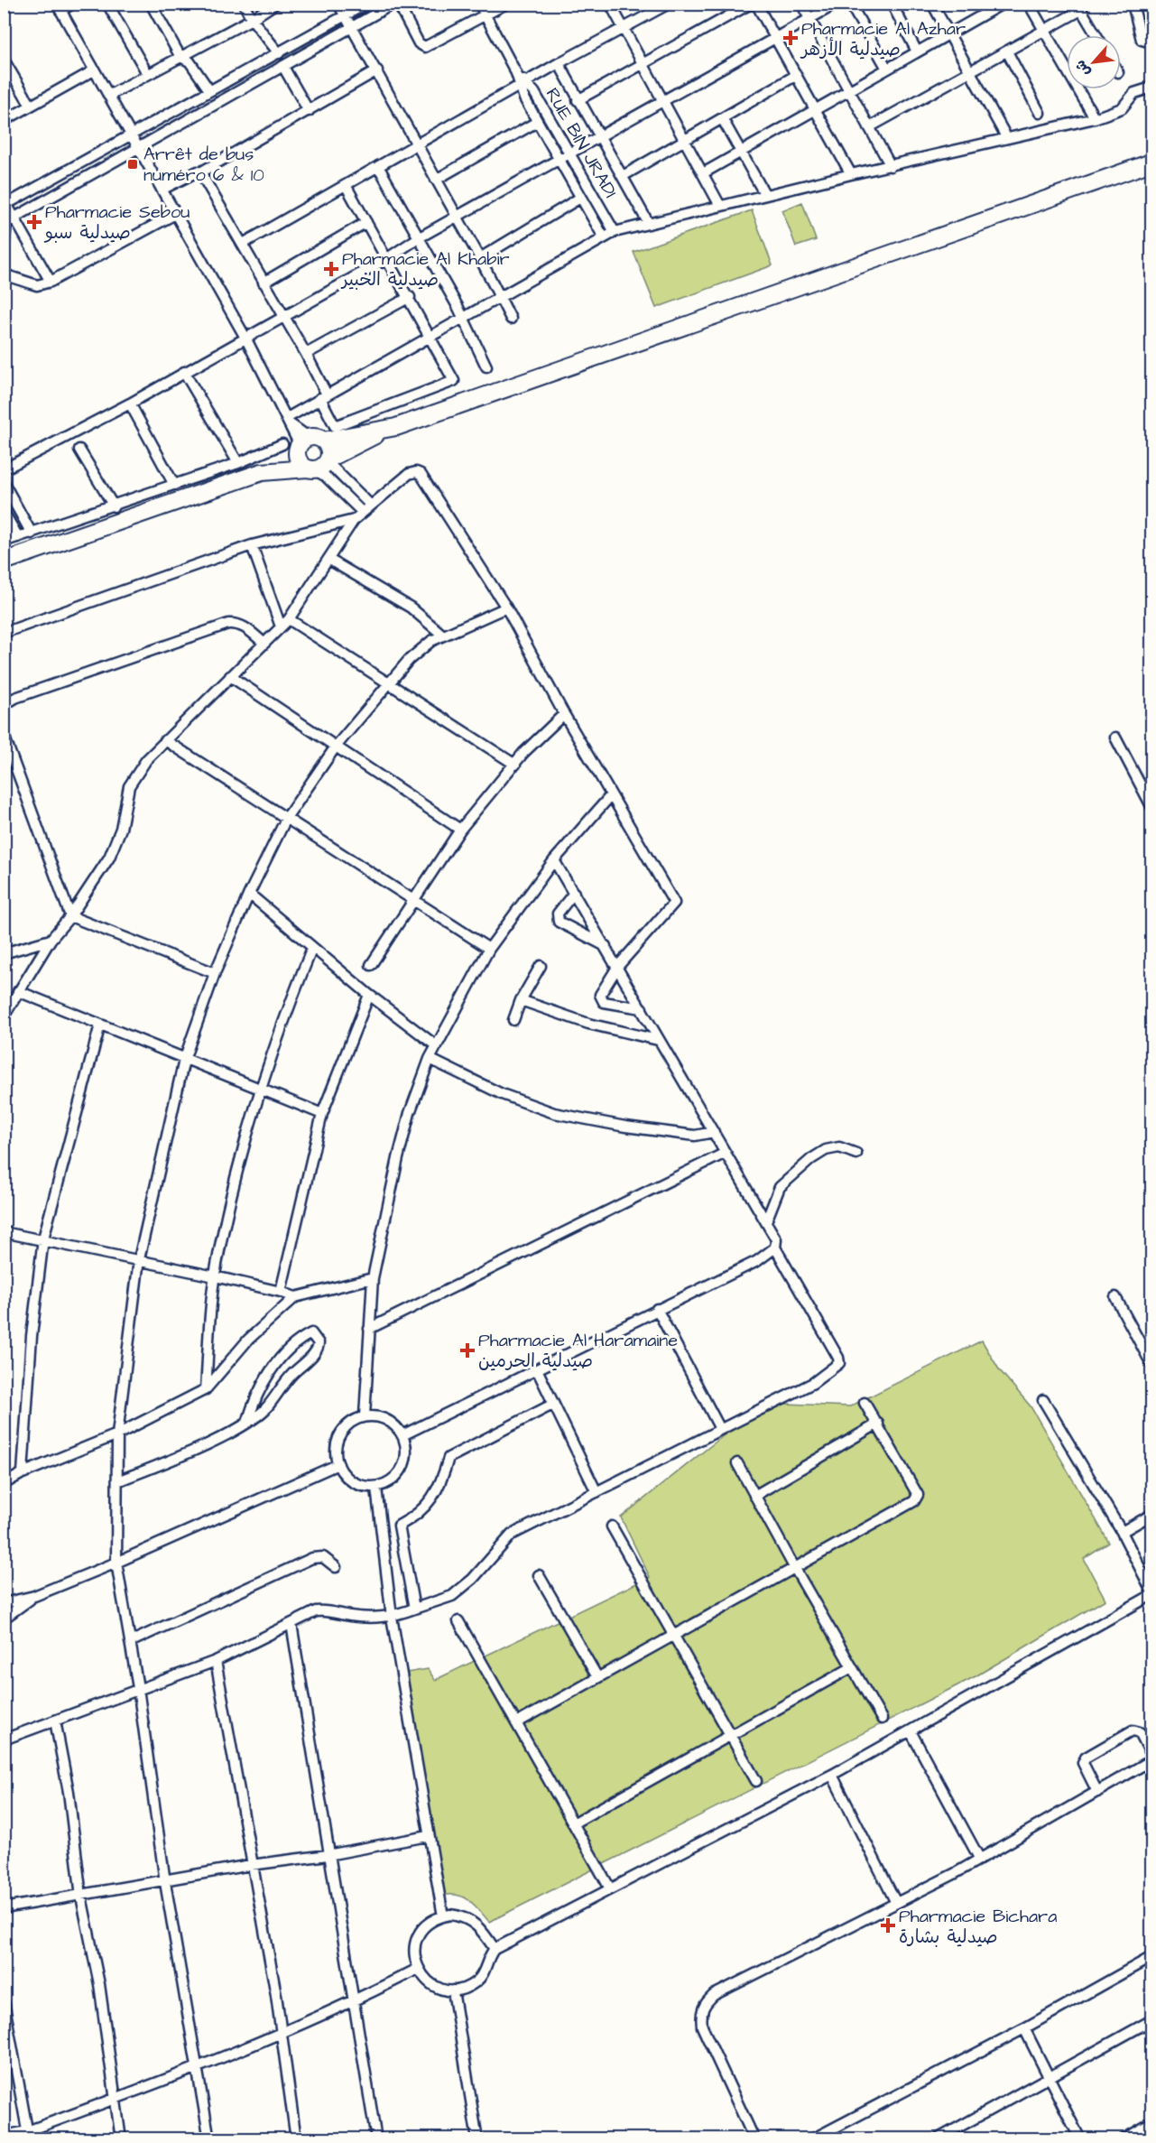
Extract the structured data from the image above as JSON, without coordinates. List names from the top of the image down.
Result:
{
  "streets": {
    "street": ["RUE BIN JRADI"]
  },
  "places": {
    "health": [
      "Pharmacie Al Azhar صيدلية الأزهر",
      "Pharmacie Sebou صيدلية سبو",
      "Pharmacie Al Khabir صيدلية الخبير",
      "Pharmacie Al Haramaine صيدلية الحرمين",
      "Pharmacie Bichara صيدلية بشارة"
    ],
    "transit": ["Arrêt de bus numéro 6 & 10"]
  },
  "north": "bottom left"
}
